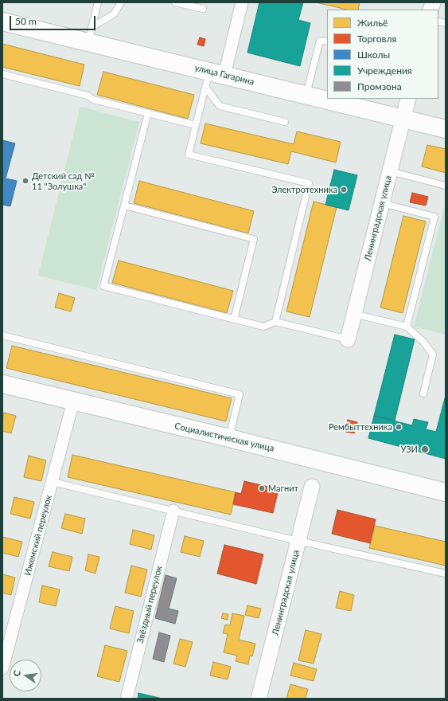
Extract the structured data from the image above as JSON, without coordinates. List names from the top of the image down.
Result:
{
  "streets": {
    "main road": ["улица Гагарина", "Социалистическая улица"],
    "street": ["Ленинградская улица", "Ижемский переулок", "Звёздный переулок"]
  },
  "crossings": [
    ["улица Гагарина", "Ленинградская улица"],
    ["Социалистическая улица", "Ижемский переулок"]
  ],
  "places": [
    "Детский сад № 11 \"Золушка\"",
    "Электротехника",
    "Рембыттехника",
    "УЗИ",
    "Магнит"
  ],
  "legend": [
    "Жильё",
    "Торговля",
    "Школы",
    "Учреждения",
    "Промзона"
  ],
  "scale_bar": "50 m",
  "north": "left"
}
